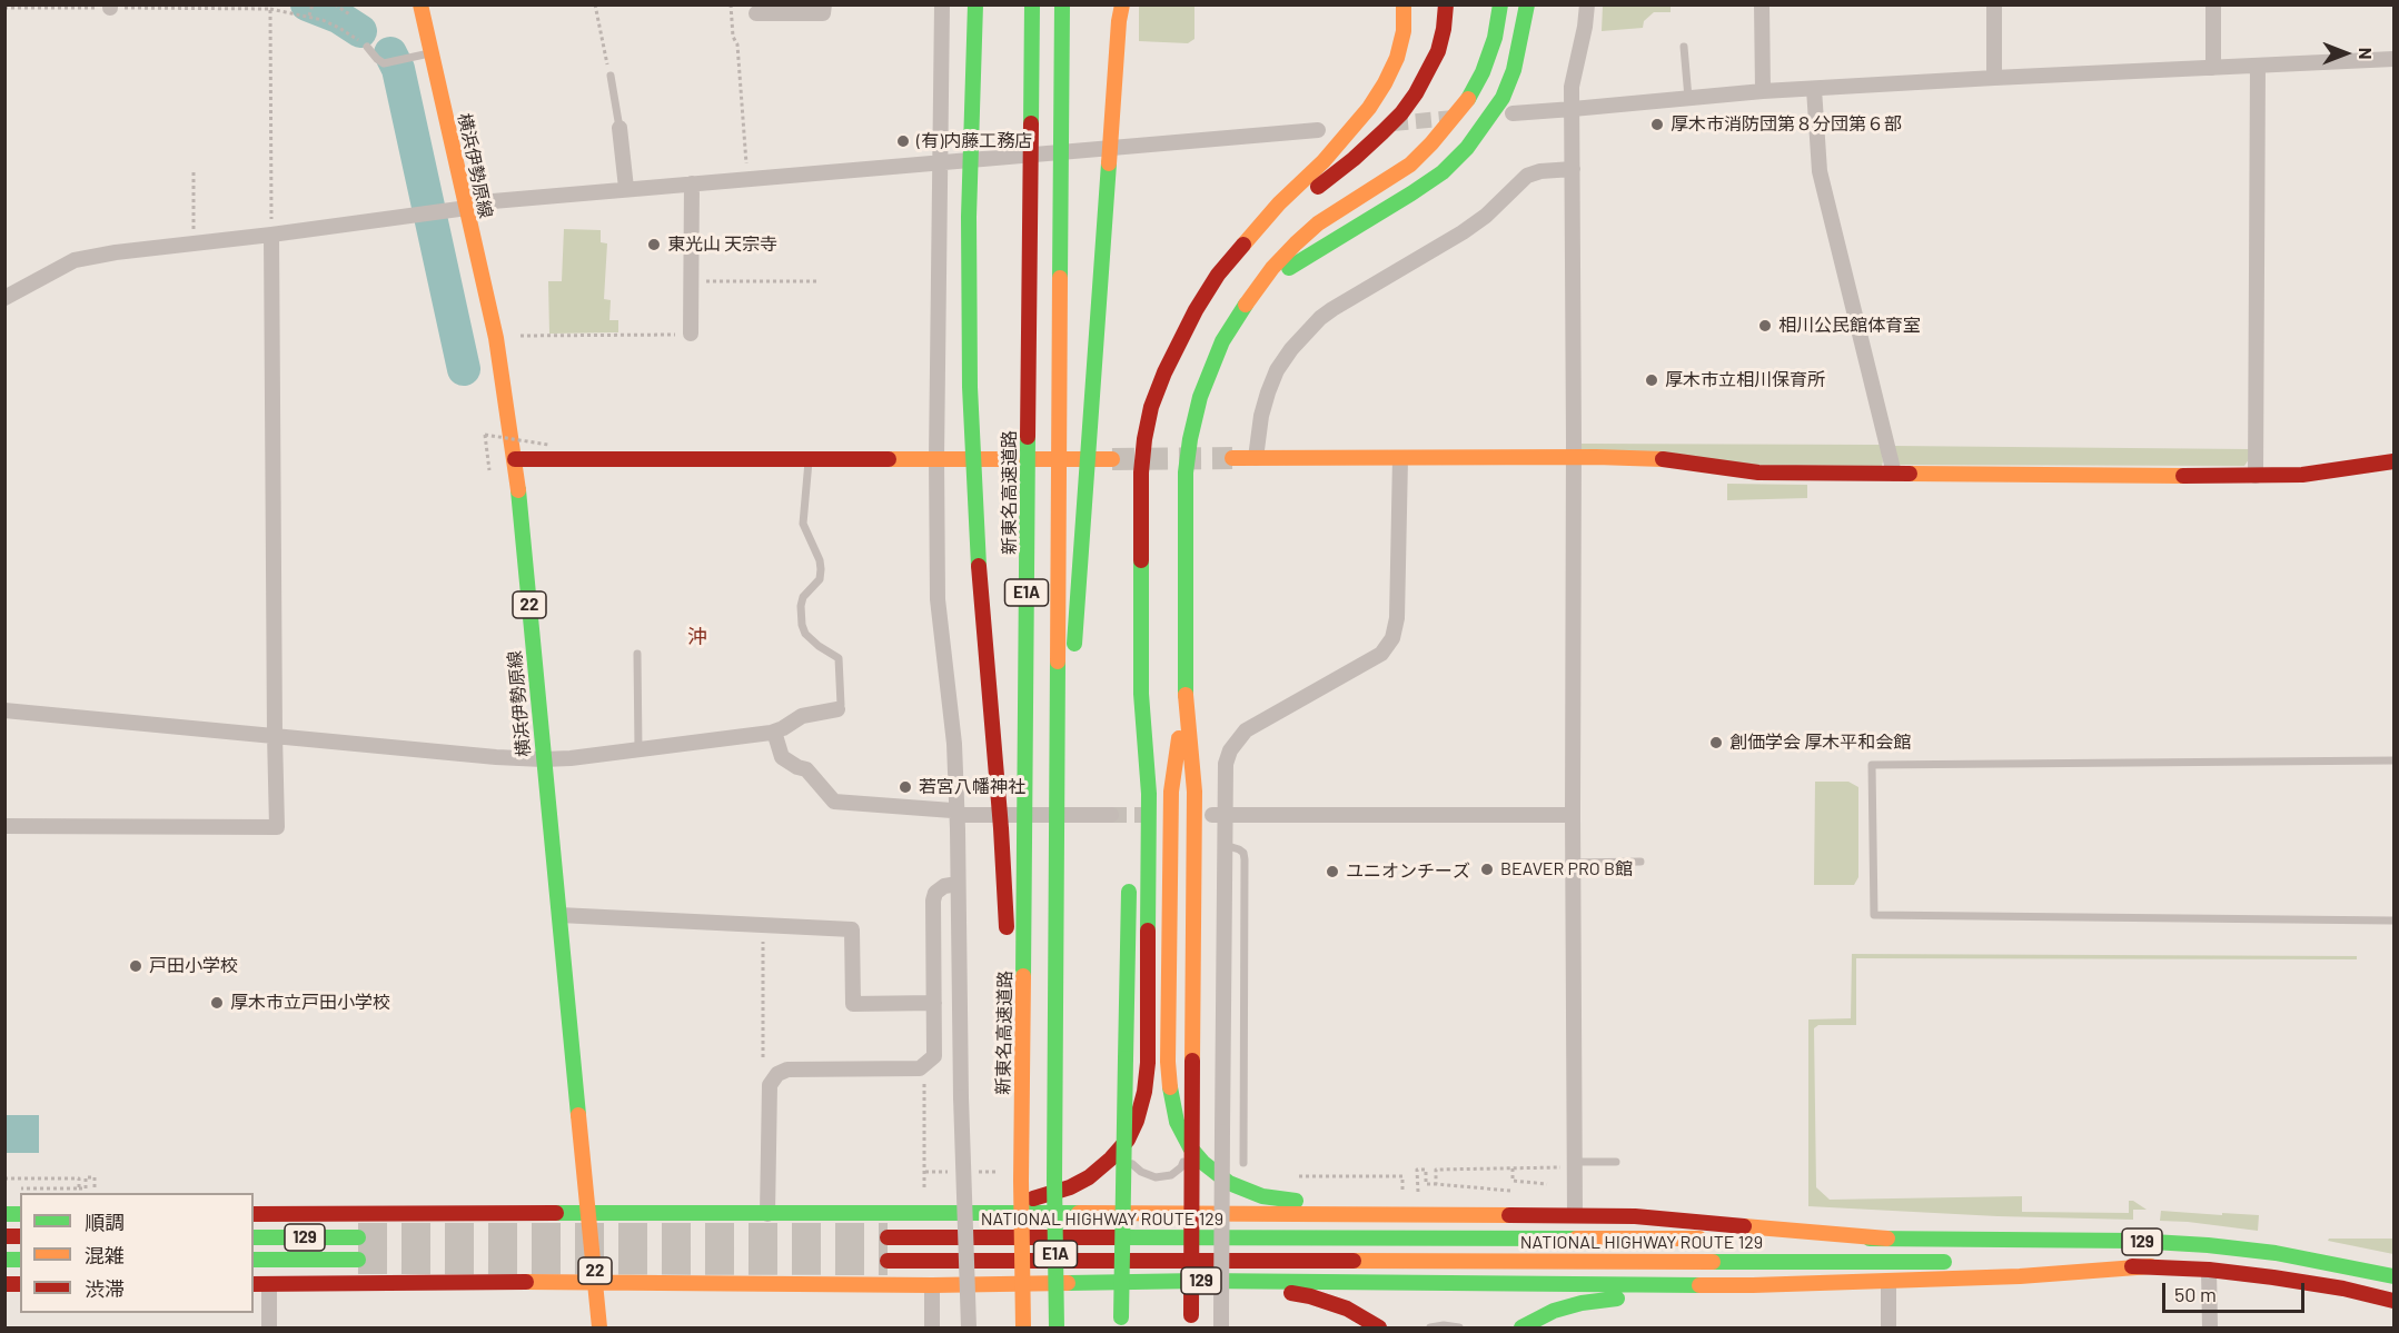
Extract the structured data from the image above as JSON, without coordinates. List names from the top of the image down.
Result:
{
  "streets": {
    "main road": [
      "横浜伊勢原線",
      "新東名高速道路",
      "E1A",
      "22",
      "NATIONAL HIGHWAY ROUTE 129",
      "129"
    ]
  },
  "crossings": [
    ["横浜伊勢原線", "129"],
    ["新東名高速道路", "E1A"],
    ["NATIONAL HIGHWAY ROUTE 129", "129"]
  ],
  "districts": ["沖"],
  "places": [
    "厚木市消防団第８分団第６部",
    "(有)内藤工務店",
    "東光山 天宗寺",
    "相川公民館体育室",
    "厚木市立相川保育所",
    "創価学会 厚木平和会館",
    "若宮八幡神社",
    "BEAVER PRO B館",
    "ユニオンチーズ",
    "戸田小学校",
    "厚木市立戸田小学校"
  ],
  "legend": ["順調", "混雑", "渋滞"],
  "scale_bar": "50 m",
  "north": "right"
}
